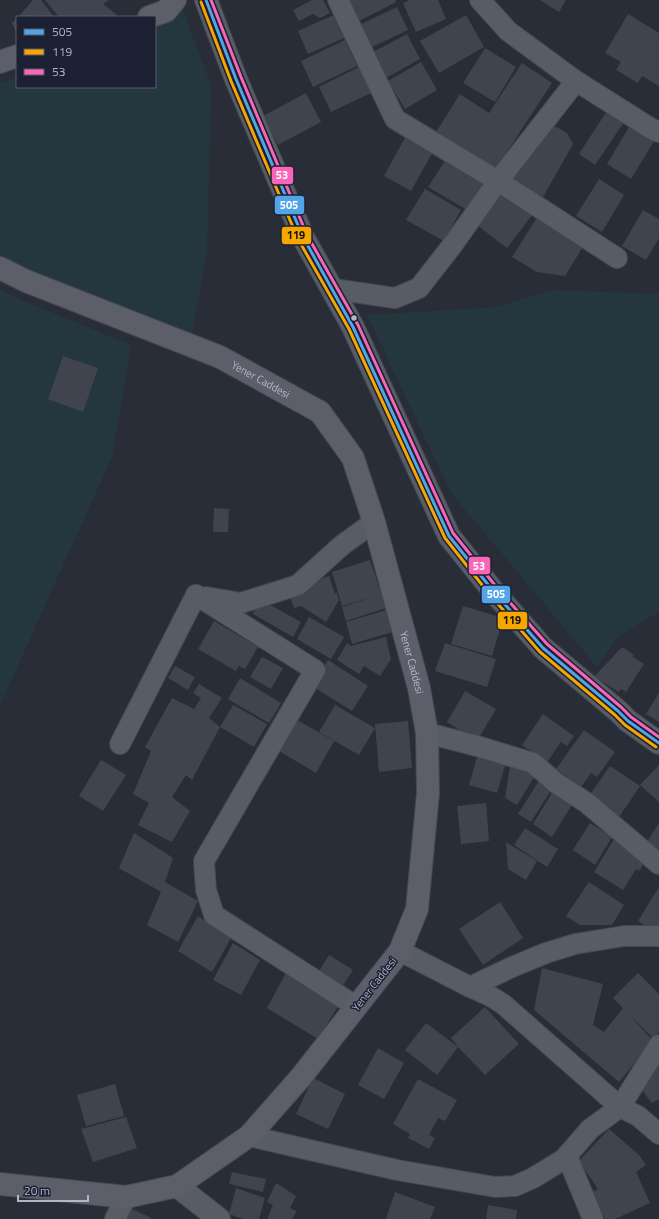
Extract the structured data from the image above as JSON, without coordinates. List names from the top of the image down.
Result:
{
  "streets": {
    "main road": ["Yener Caddesi"]
  },
  "lines": ["transit line 505", "transit line 53", "transit line 119"],
  "legend": ["505", "119", "53"],
  "scale_bar": "20 m"
}
